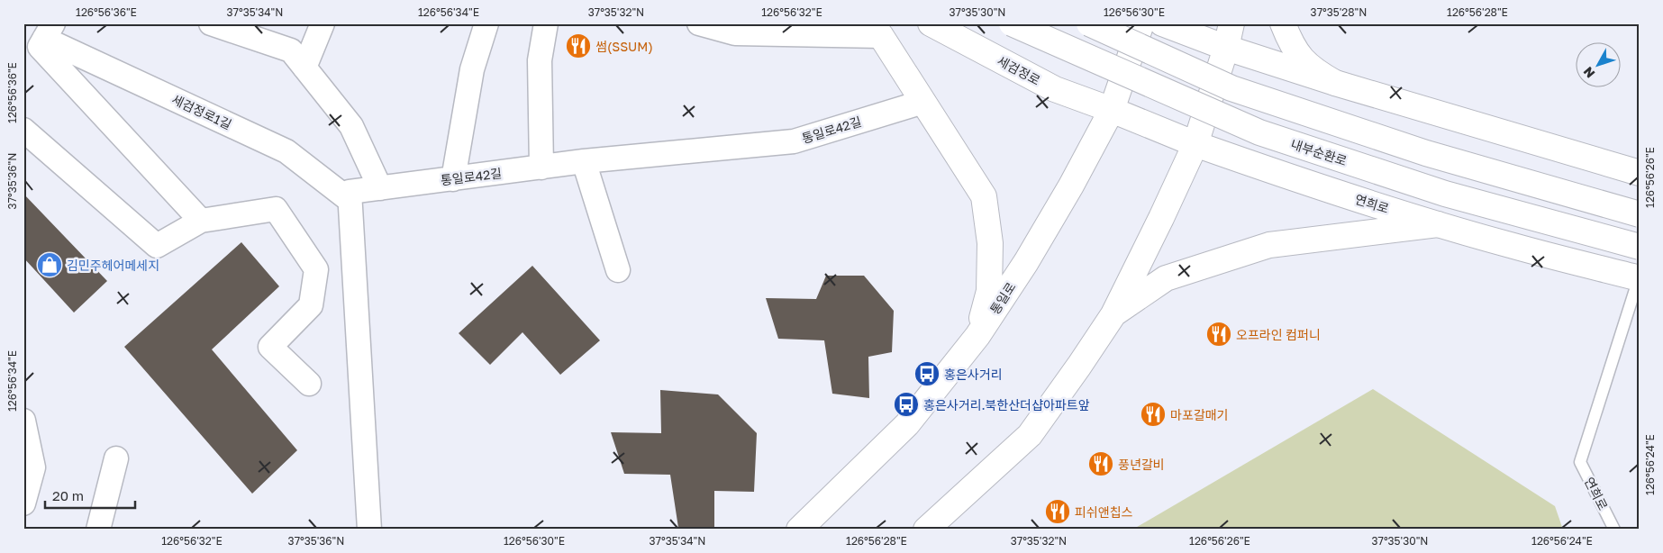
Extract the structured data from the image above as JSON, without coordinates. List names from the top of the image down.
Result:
{
  "streets": {
    "main road": [
      "세검정로",
      "내부순환로",
      "연희로",
      "통일로"
    ],
    "street": ["세검정로1길", "통일로42길"]
  },
  "crossings": [
    ["세검정로", "연희로"],
    ["세검정로", "통일로"],
    ["세검정로1길", "통일로42길"],
    ["연희로", "통일로"]
  ],
  "places": {
    "restaurant": [
      "썸(SSUM)",
      "오프라인 컴퍼니",
      "마포갈매기",
      "풍년갈비",
      "피쉬앤칩스"
    ],
    "shop": ["김민주헤어메세지"],
    "bus stop": ["홍은사거리", "홍은사거리.북한산더샵아파트앞"]
  },
  "scale_bar": "20 m",
  "north": "bottom left",
  "coordinates": [
    "126°56'36\"E",
    "37°35'34\"N",
    "126°56'34\"E",
    "37°35'32\"N",
    "126°56'32\"E",
    "37°35'30\"N",
    "126°56'30\"E",
    "37°35'28\"N",
    "126°56'28\"E",
    "126°56'26\"E",
    "37°35'36\"N",
    "126°56'24\"E"
  ]
}
